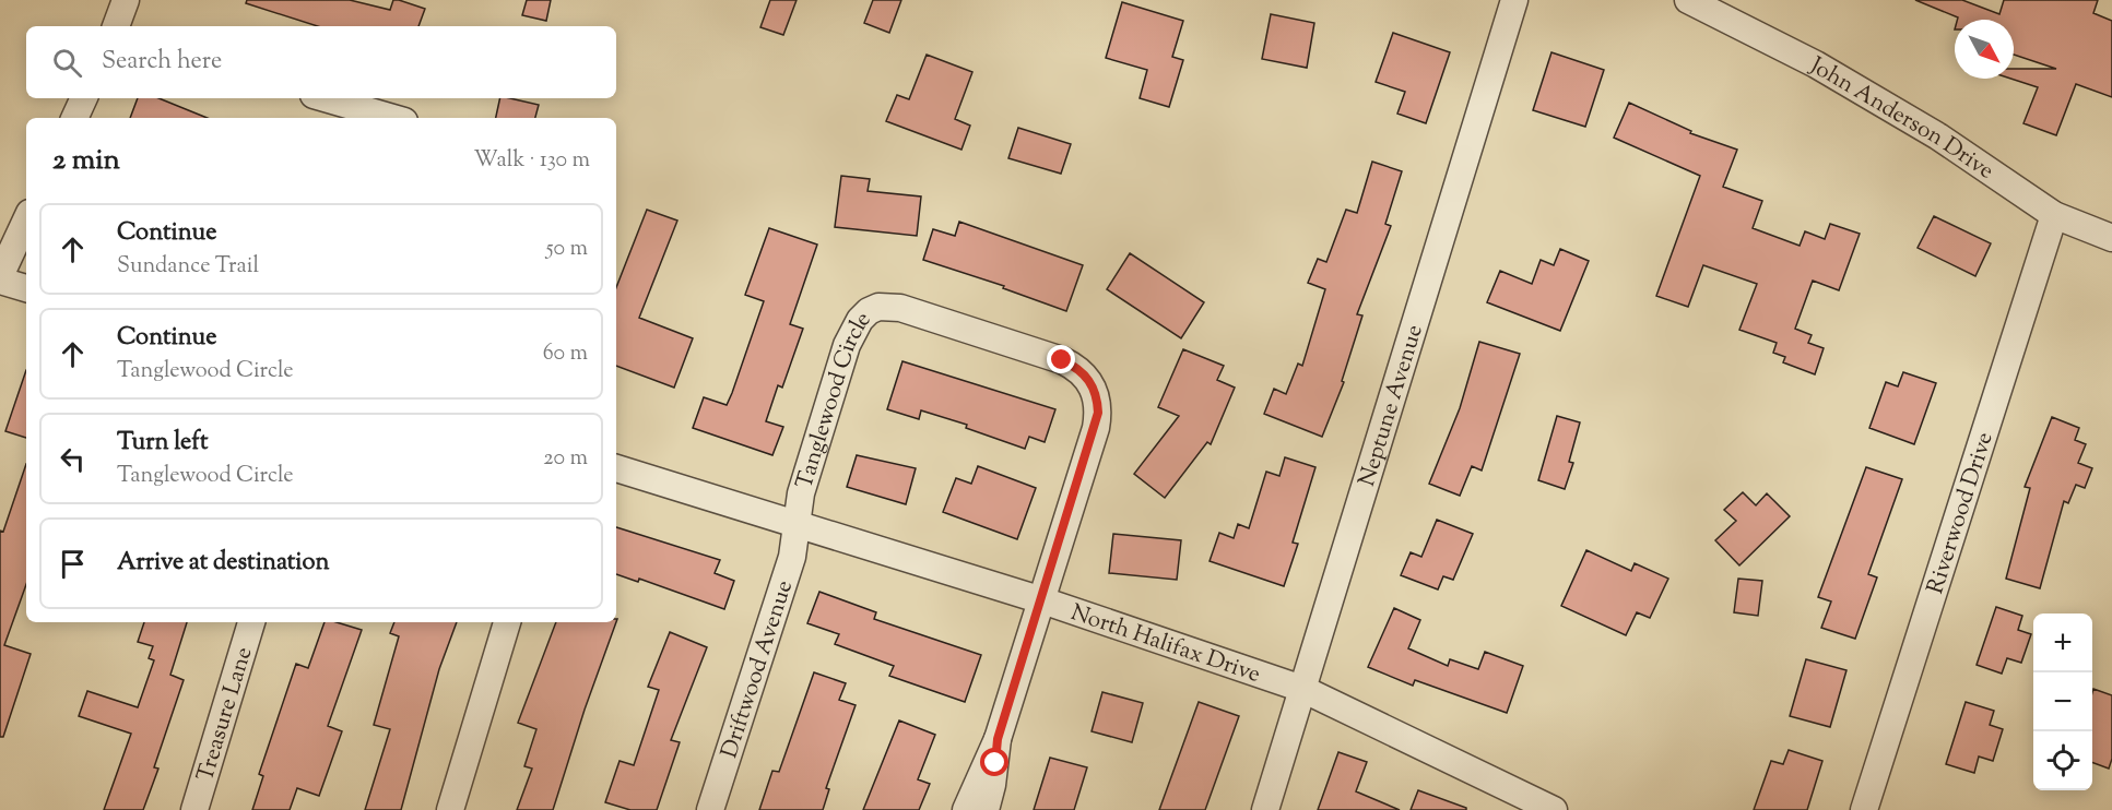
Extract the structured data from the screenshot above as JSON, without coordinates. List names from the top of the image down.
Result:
{
  "streets": {
    "street": [
      "John Anderson Drive",
      "Tanglewood Circle",
      "Neptune Avenue",
      "Riverwood Drive",
      "North Halifax Drive",
      "Driftwood Avenue",
      "Treasure Lane"
    ]
  },
  "crossings": [
    ["John Anderson Drive", "Riverwood Drive"],
    ["Tanglewood Circle", "North Halifax Drive"],
    ["Tanglewood Circle", "Driftwood Avenue"],
    ["Neptune Avenue", "North Halifax Drive"],
    ["North Halifax Drive", "Driftwood Avenue"]
  ],
  "north": "bottom right",
  "page": {
    "search": "Search here",
    "heading": ["2 min", "Walk · 130 m"],
    "list": [
      ["Continue", "Sundance Trail", "50 m"],
      ["Continue", "Tanglewood Circle", "60 m"],
      ["Turn left", "Tanglewood Circle", "20 m"],
      "Arrive at destination"
    ],
    "map_buttons": ["+", "−"]
  }
}
